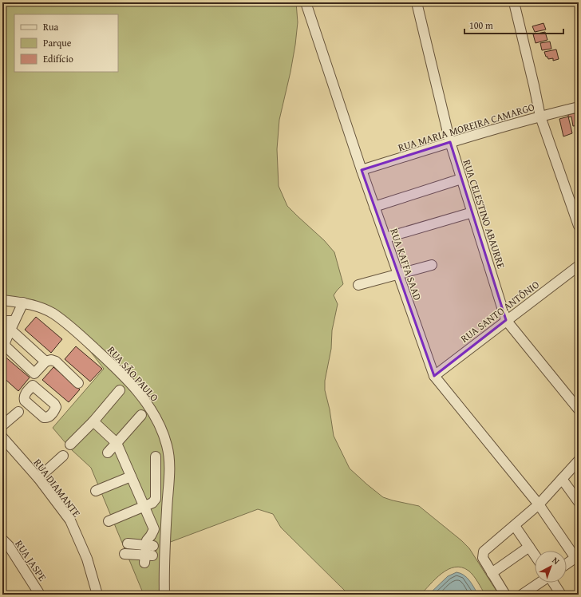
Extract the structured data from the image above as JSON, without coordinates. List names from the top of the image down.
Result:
{
  "streets": {
    "street": [
      "RUA MARIA MOREIRA CAMARGO",
      "RUA CELESTINO ABAURRE",
      "RUA KAFFA SAAD",
      "RUA SANTO ANTÔNIO",
      "RUA SÃO PAULO",
      "RUA DIAMANTE",
      "RUA JASPE"
    ]
  },
  "crossings": [
    ["RUA MARIA MOREIRA CAMARGO", "RUA CELESTINO ABAURRE"],
    ["RUA MARIA MOREIRA CAMARGO", "RUA KAFFA SAAD"],
    ["RUA CELESTINO ABAURRE", "RUA SANTO ANTÔNIO"],
    ["RUA KAFFA SAAD", "RUA SANTO ANTÔNIO"]
  ],
  "legend": ["Rua", "Parque", "Edifício"],
  "scale_bar": "100 m",
  "north": "top right"
}
